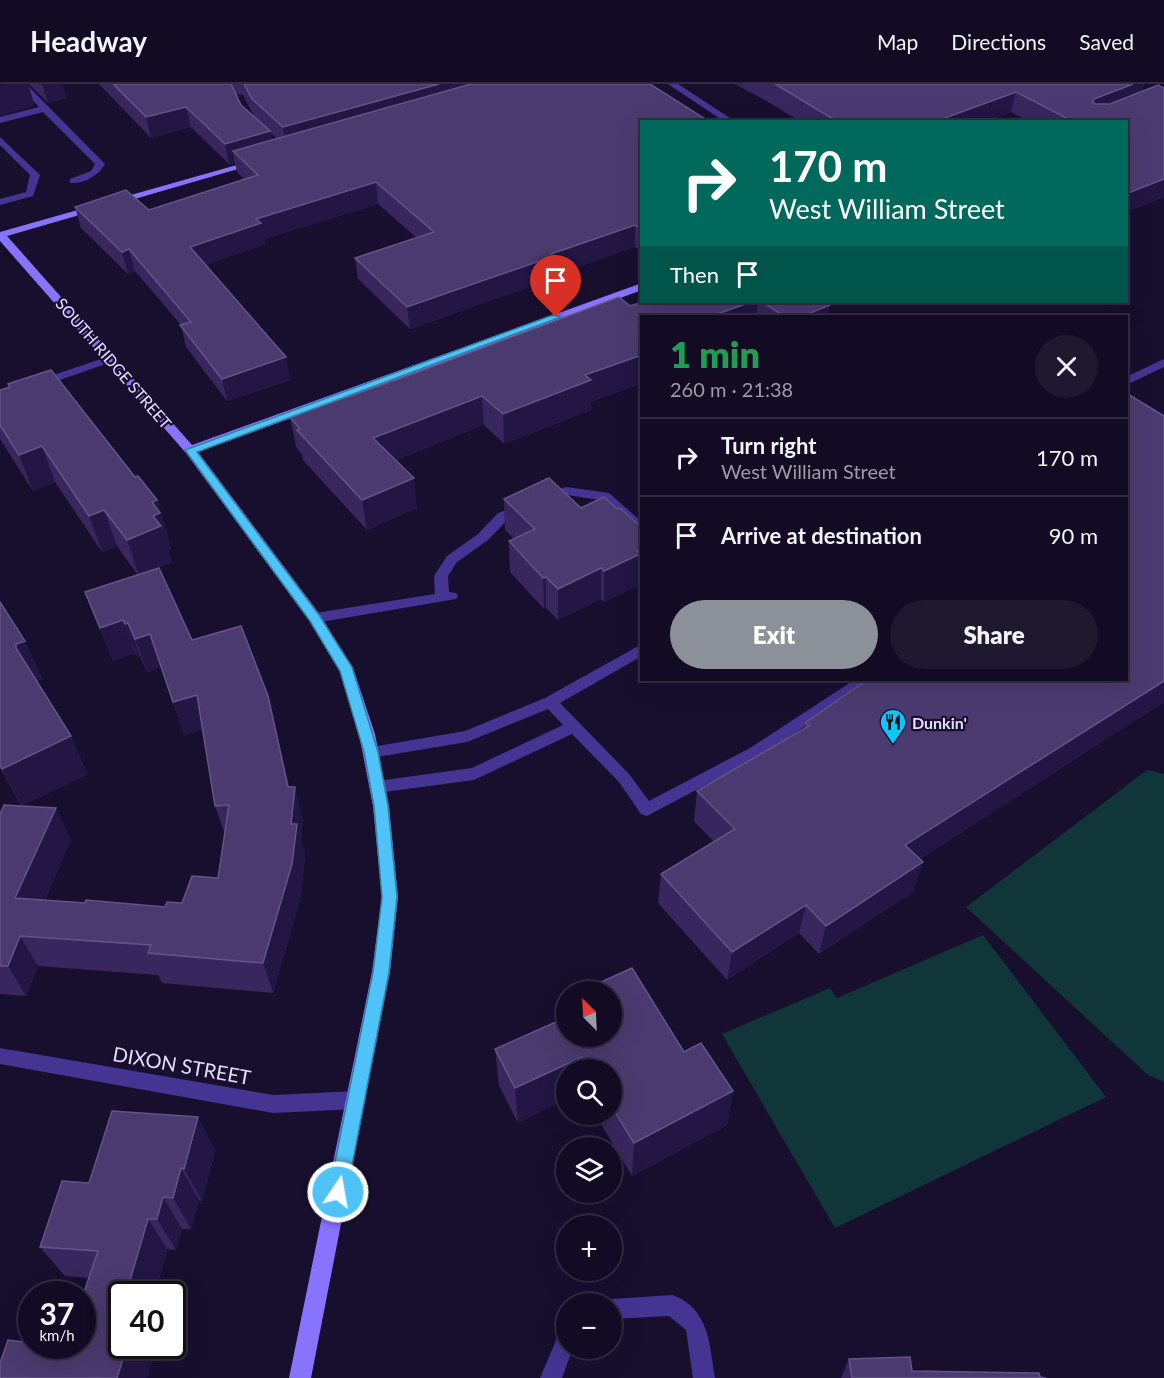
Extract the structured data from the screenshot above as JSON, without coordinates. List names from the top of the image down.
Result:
{
  "streets": {
    "street": ["SOUTH RIDGE STREET", "DIXON STREET"]
  },
  "crossings": [
    ["SOUTH RIDGE STREET", "DIXON STREET"]
  ],
  "places": {
    "restaurant": ["Dunkin'"]
  },
  "north": "top left",
  "page": {
    "header": "Headway",
    "nav": ["Map", "Directions", "Saved"],
    "turn": ["170 m", "West William Street"],
    "then": "Then",
    "heading": ["1 min", "260 m · 21:38"],
    "list": [
      {
        "name": "Turn right",
        "note": "West William Street",
        "value": "170 m"
      },
      {
        "name": "Arrive at destination",
        "value": "90 m"
      }
    ],
    "buttons": ["Exit", "Share"],
    "map_buttons": ["+", "−"],
    "speed": "37 km/h",
    "limit": "40"
  }
}
